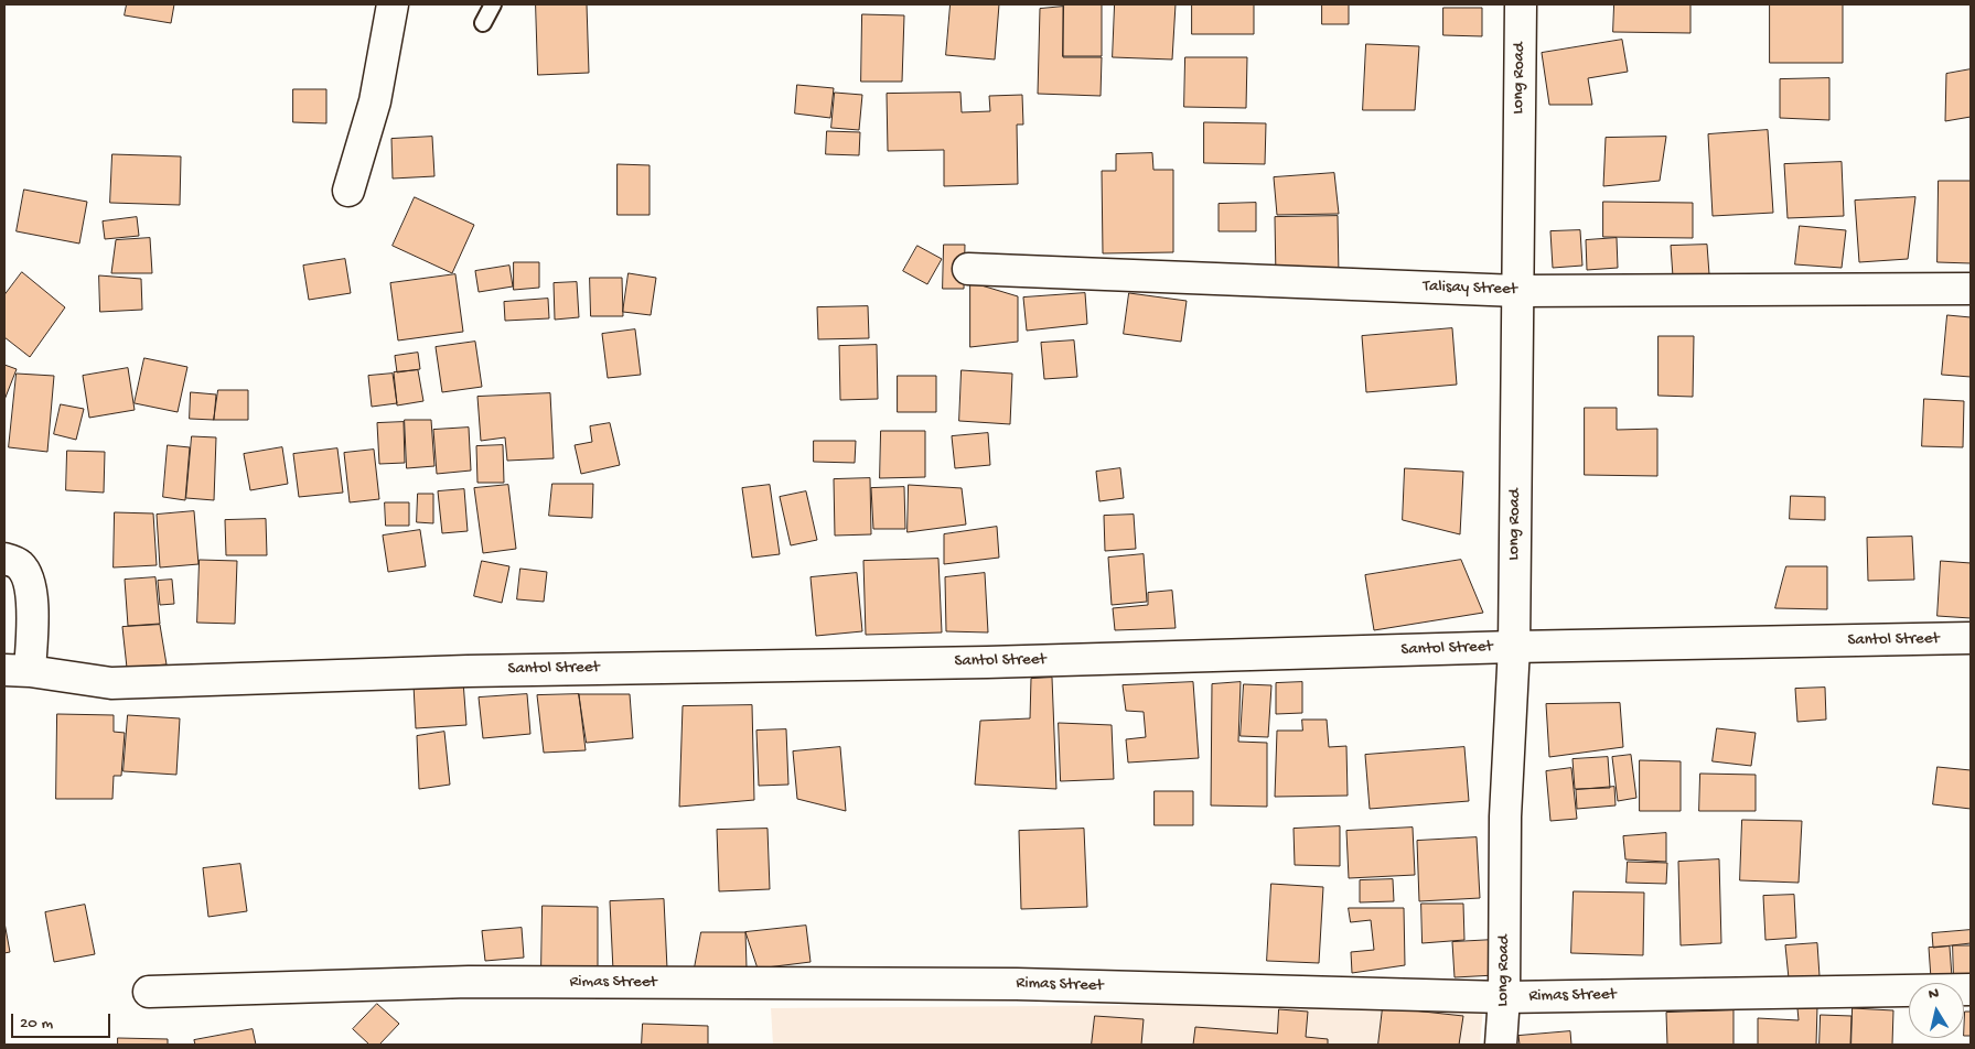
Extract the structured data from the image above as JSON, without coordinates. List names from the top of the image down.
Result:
{
  "streets": {
    "street": [
      "Long Road",
      "Talisay Street",
      "Santol Street",
      "Rimas Street"
    ]
  },
  "crossings": [
    ["Long Road", "Talisay Street"],
    ["Long Road", "Santol Street"],
    ["Long Road", "Rimas Street"]
  ],
  "scale_bar": "20 m",
  "north": "top"
}
